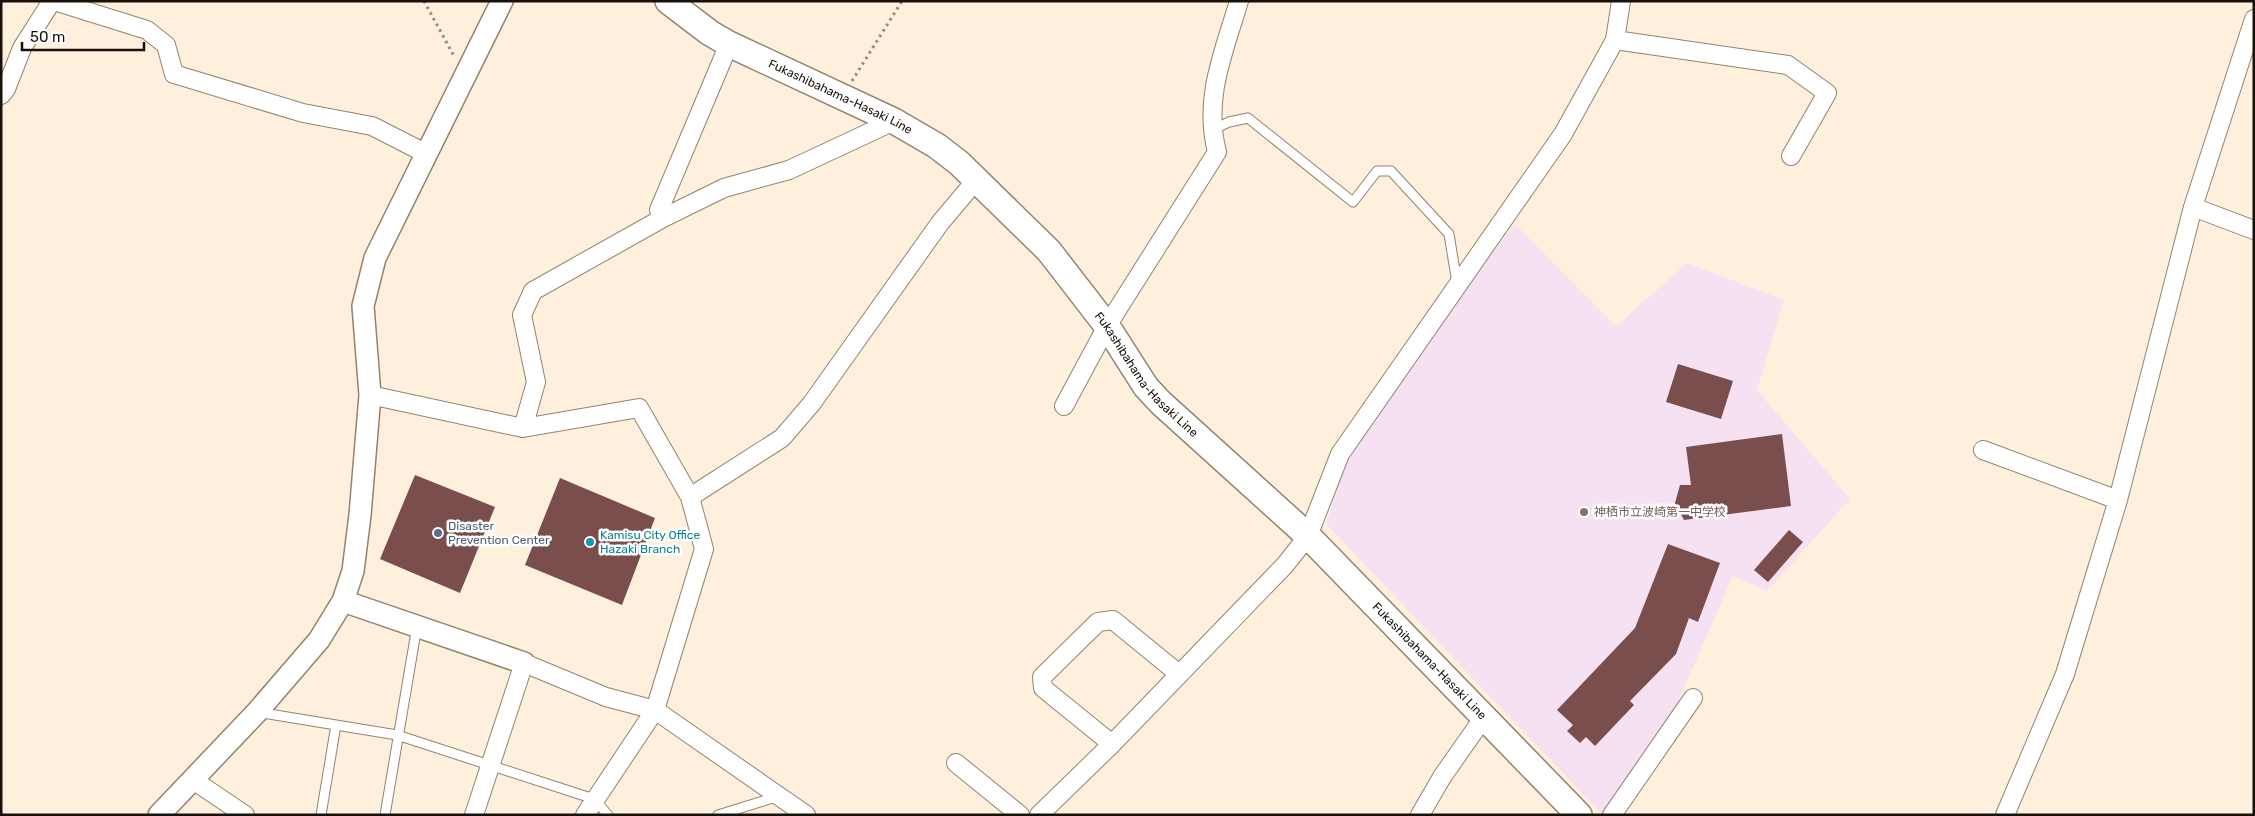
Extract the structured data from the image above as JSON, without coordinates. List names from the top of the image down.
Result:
{
  "streets": {
    "main road": ["Fukashibahama-Hasaki Line"]
  },
  "places": ["神栖市立波崎第一中学校", "Disaster Prevention Center", "Kamisu City Office Hazaki Branch"],
  "scale_bar": "50 m"
}
